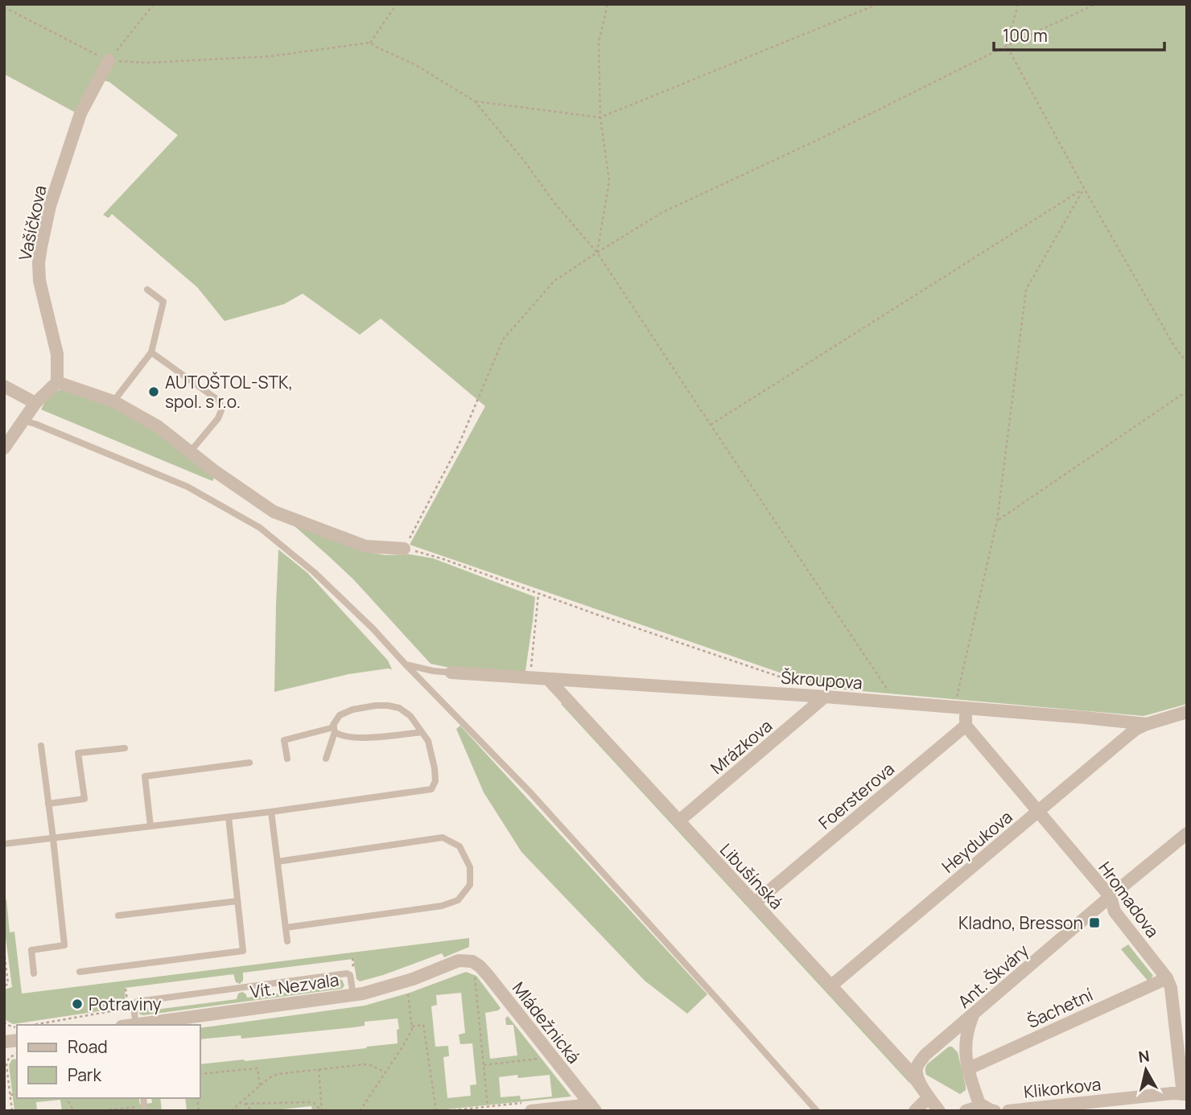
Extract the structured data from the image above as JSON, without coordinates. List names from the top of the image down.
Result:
{
  "streets": {
    "street": [
      "Vašíčkova",
      "Škroupova",
      "Mrázkova",
      "Foersterova",
      "Heydukova",
      "Libušínská",
      "Hromadova",
      "Ant. Škváry",
      "Vít. Nezvala",
      "Šachetní",
      "Mládežnická",
      "Klikorkova"
    ]
  },
  "crossings": [
    ["Škroupova", "Mrázkova"],
    ["Škroupova", "Heydukova"],
    ["Škroupova", "Libušínská"],
    ["Mrázkova", "Libušínská"],
    ["Foersterova", "Libušínská"],
    ["Foersterova", "Hromadova"],
    ["Heydukova", "Libušínská"],
    ["Heydukova", "Hromadova"],
    ["Hromadova", "Ant. Škváry"],
    ["Hromadova", "Šachetní"],
    ["Hromadova", "Klikorkova"],
    ["Vít. Nezvala", "Mládežnická"]
  ],
  "places": {
    "other": ["AUTOŠTOL-STK, spol. s r.o.", "Potraviny"],
    "transit": ["Kladno, Bresson"]
  },
  "legend": ["Road", "Park"],
  "scale_bar": "100 m",
  "north": "top"
}
